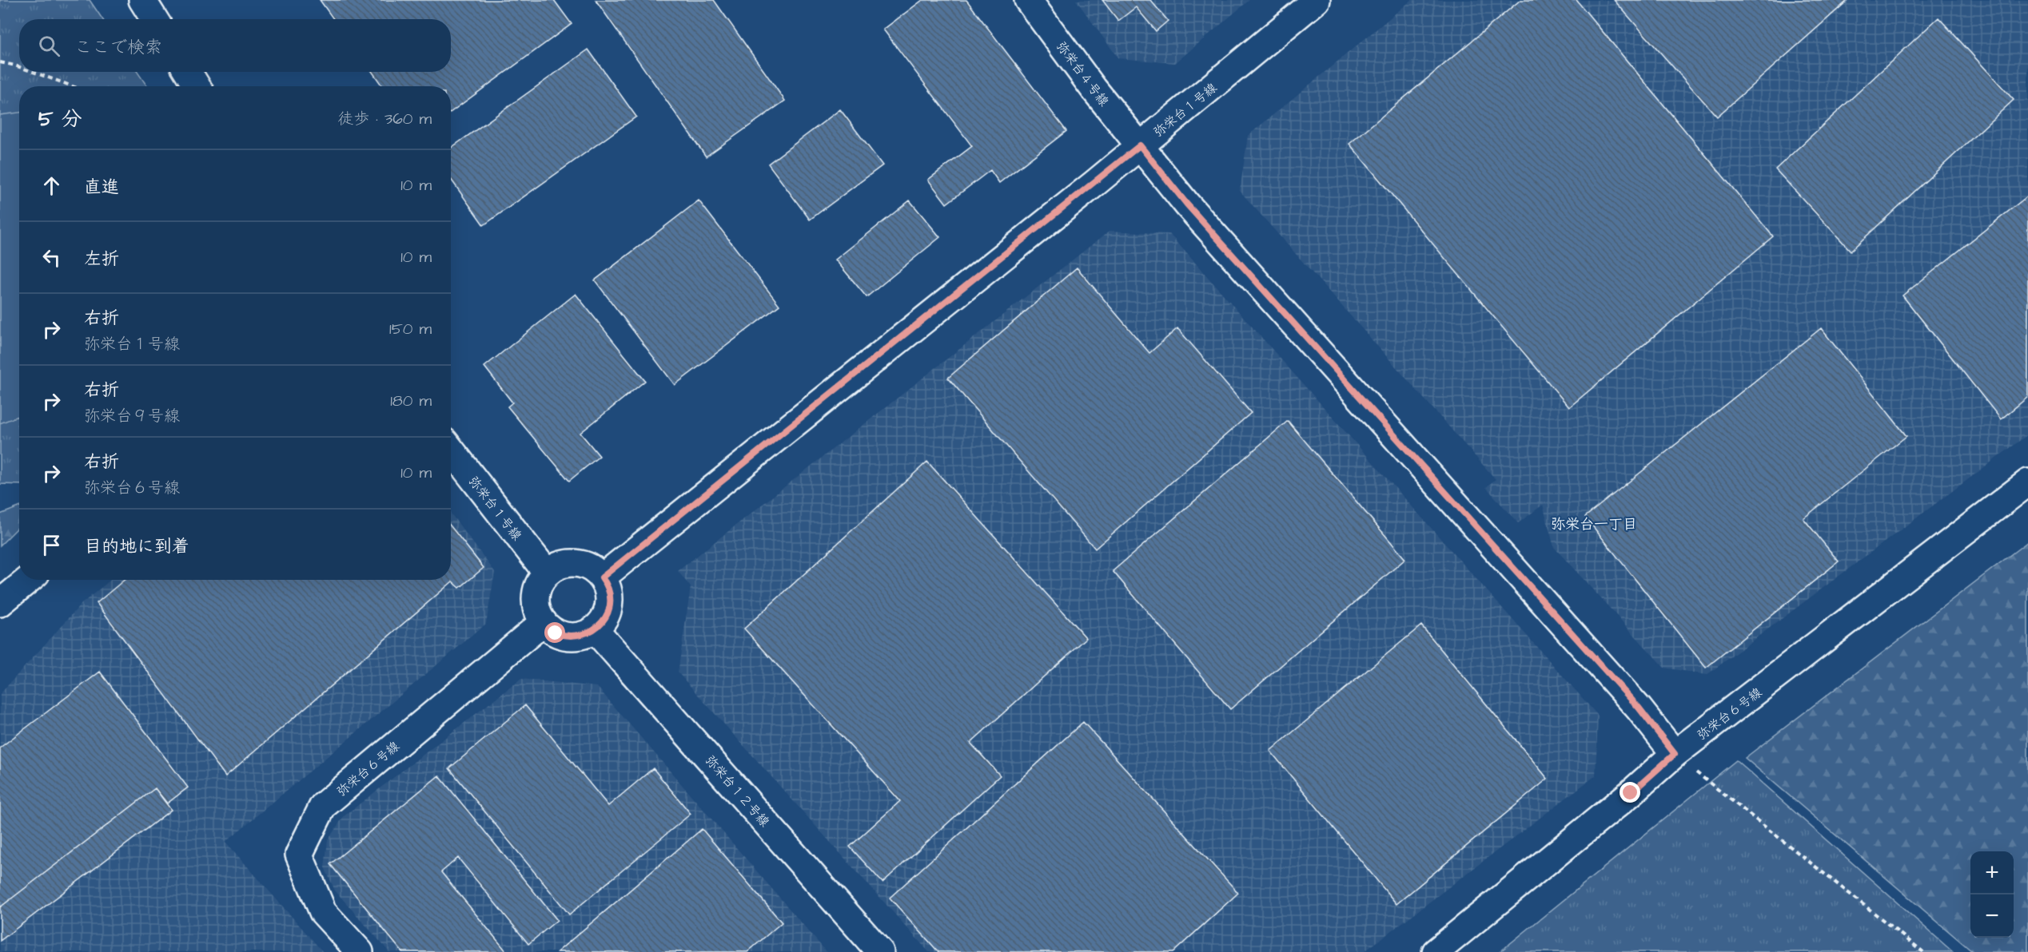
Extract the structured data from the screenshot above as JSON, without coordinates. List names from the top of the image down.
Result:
{
  "streets": {
    "street": [
      "弥栄台４号線",
      "弥栄台１号線",
      "弥栄台６号線",
      "弥栄台１２号線"
    ]
  },
  "crossings": [
    ["弥栄台４号線", "弥栄台１号線"],
    ["弥栄台４号線", "弥栄台６号線"],
    ["弥栄台１号線", "弥栄台６号線"],
    ["弥栄台１号線", "弥栄台１２号線"],
    ["弥栄台６号線", "弥栄台１２号線"]
  ],
  "districts": ["弥栄台一丁目"],
  "page": {
    "search": "ここで検索",
    "heading": ["5 分", "徒歩 · 360 m"],
    "list": [
      ["直進", "10 m"],
      ["左折", "10 m"],
      ["右折", "弥栄台１号線", "150 m"],
      ["右折", "弥栄台９号線", "180 m"],
      ["右折", "弥栄台６号線", "10 m"],
      "目的地に到着"
    ],
    "map_buttons": ["+", "−"]
  }
}
